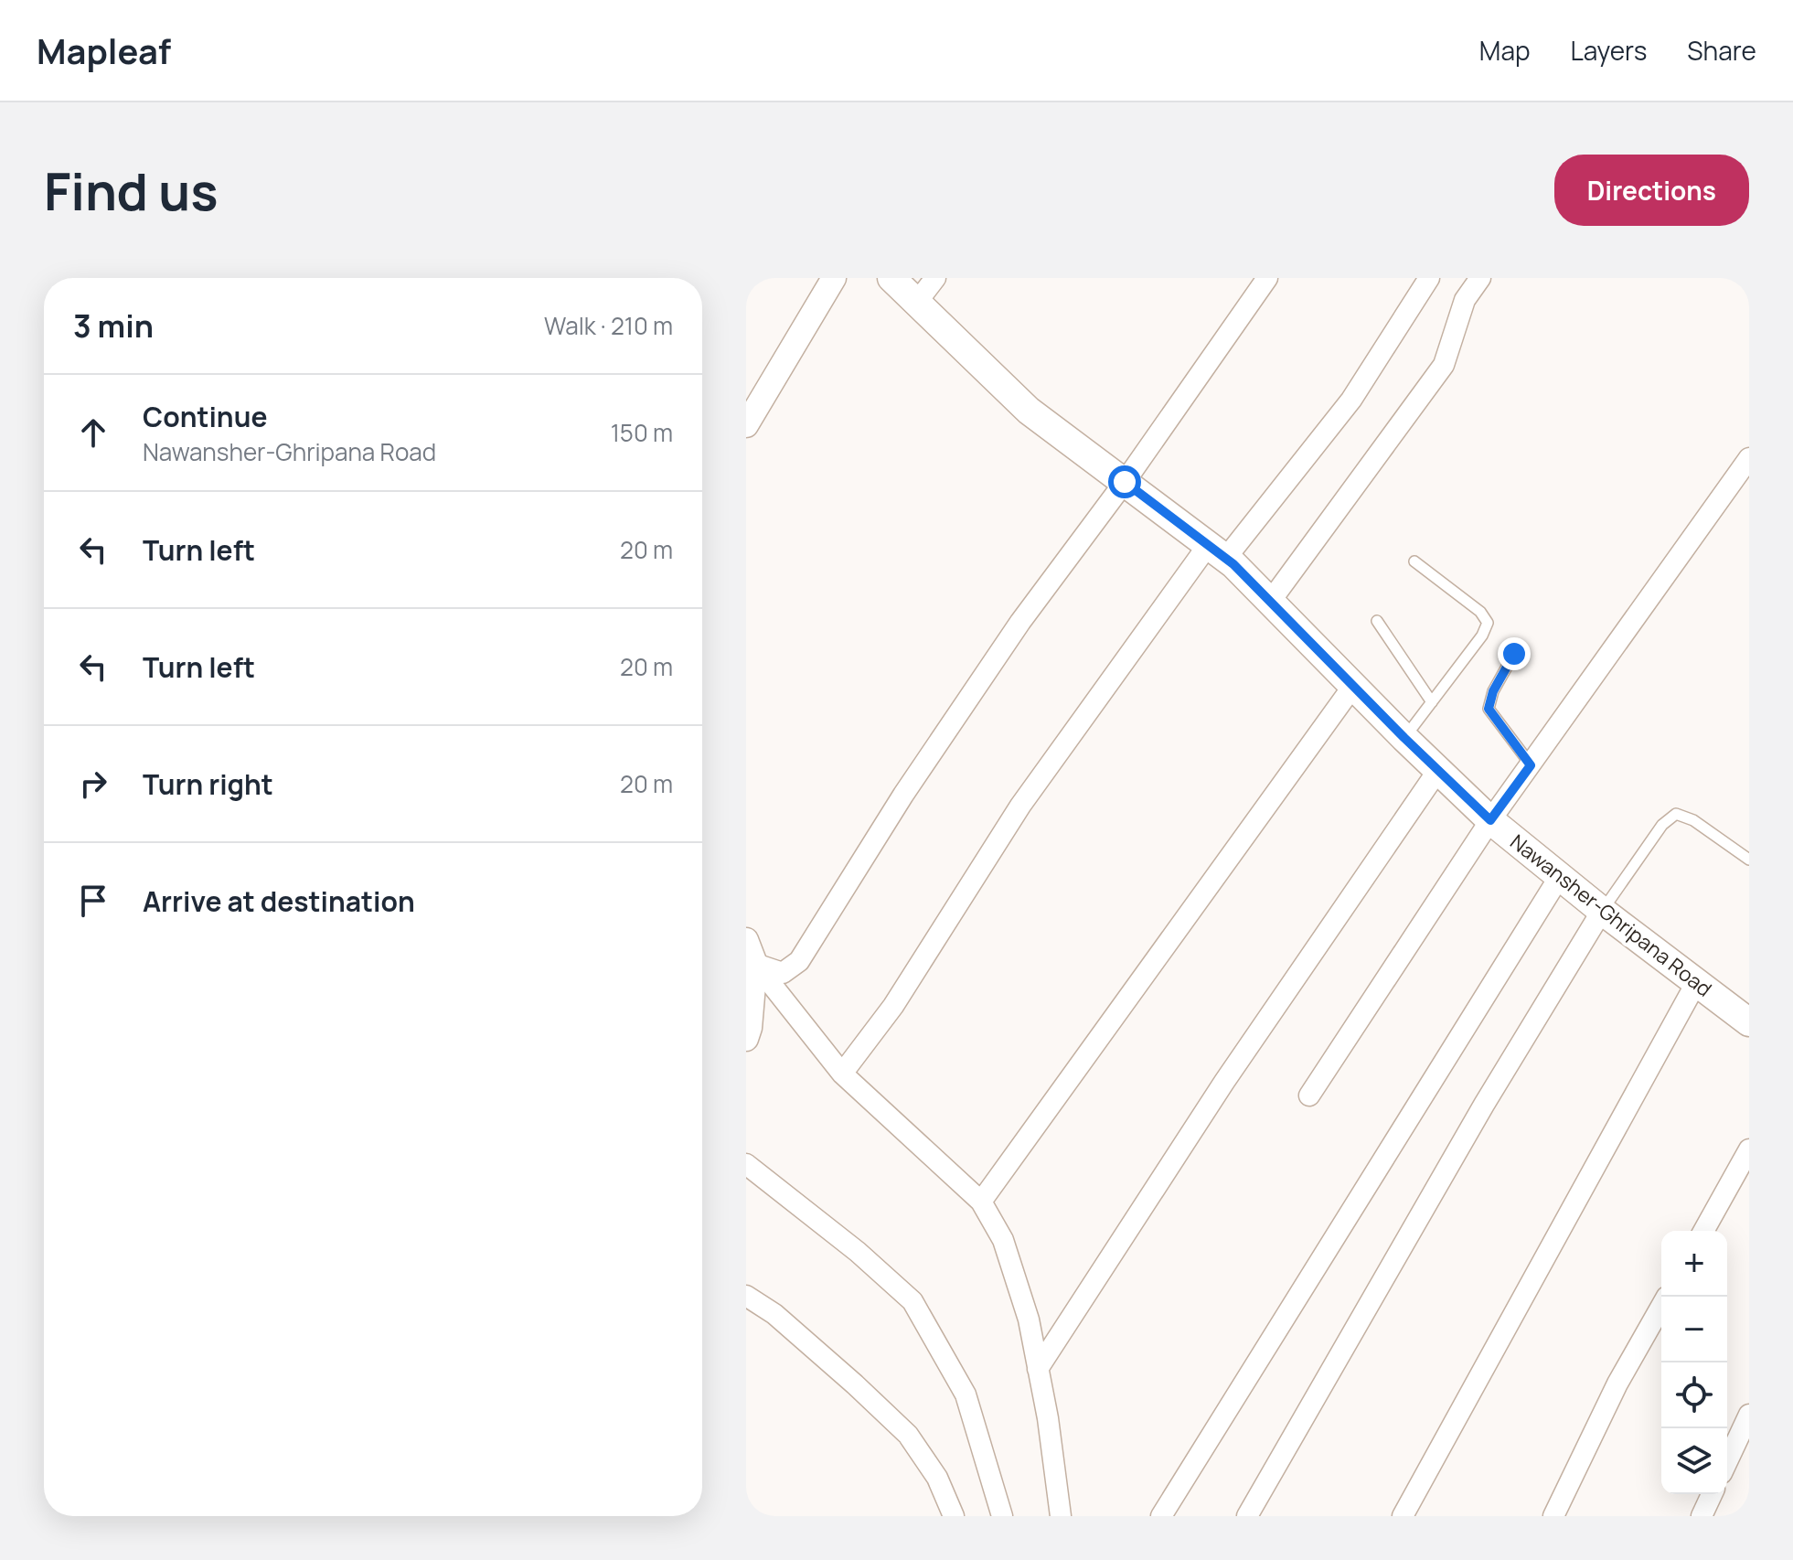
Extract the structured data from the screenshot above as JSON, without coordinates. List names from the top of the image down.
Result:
{
  "streets": {
    "main road": ["Nawansher-Ghripana Road"]
  },
  "page": {
    "header": "Mapleaf",
    "nav": ["Map", "Layers", "Share"],
    "buttons": "Directions",
    "title": "Find us",
    "heading": ["3 min", "Walk · 210 m"],
    "list": [
      ["Continue", "Nawansher-Ghripana Road", "150 m"],
      ["Turn left", "20 m"],
      ["Turn left", "20 m"],
      ["Turn right", "20 m"],
      "Arrive at destination"
    ],
    "map_buttons": ["+", "−"]
  }
}
